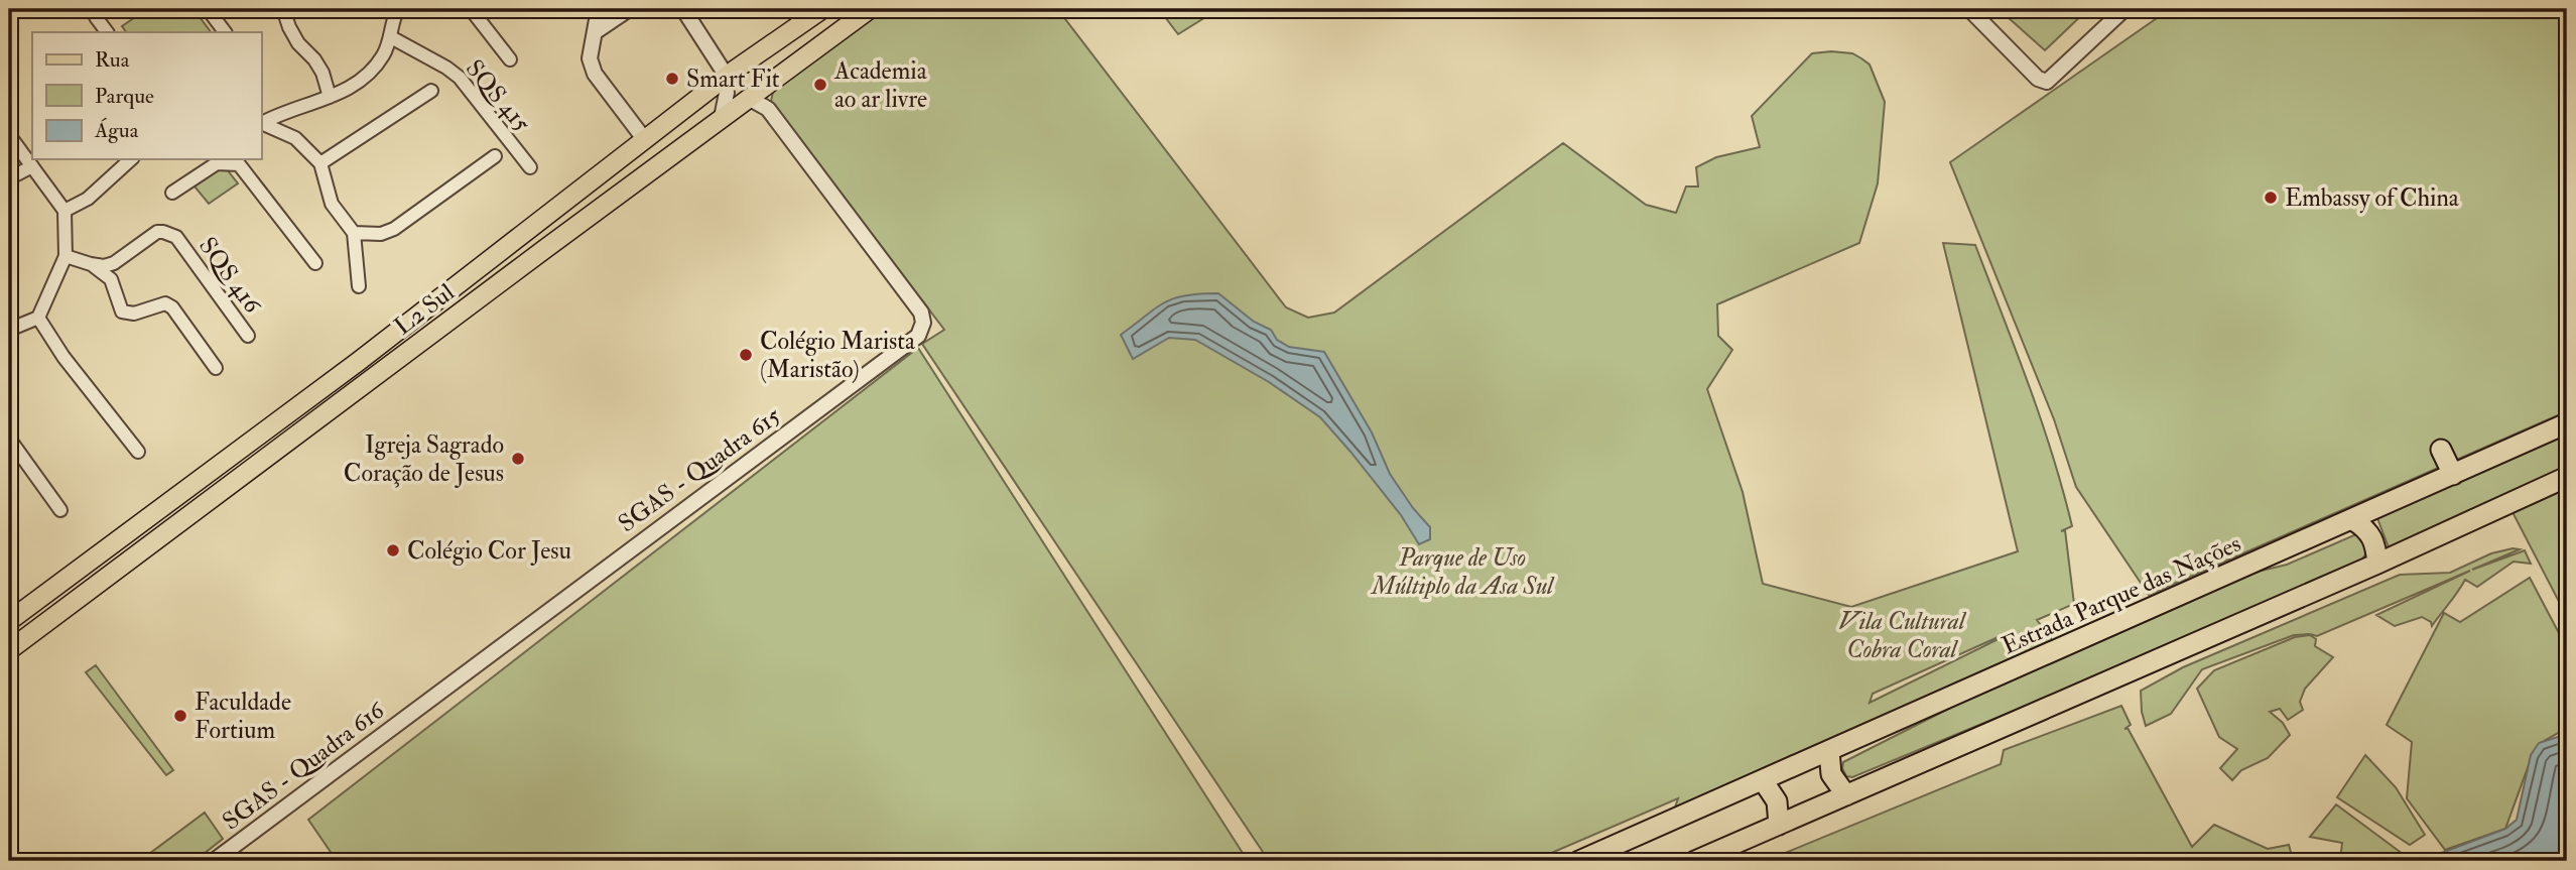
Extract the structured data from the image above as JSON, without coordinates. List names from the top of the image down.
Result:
{
  "streets": {
    "highway": ["Estrada Parque das Nações"],
    "main road": ["L2 Sul"],
    "street": [
      "SQS 415",
      "SQS 416",
      "SGAS - Quadra 615",
      "SGAS - Quadra 616"
    ]
  },
  "crossings": [
    ["L2 Sul", "SGAS - Quadra 615"],
    ["SGAS - Quadra 615", "SGAS - Quadra 616"]
  ],
  "parks": ["Parque de Uso Múltiplo da Asa Sul", "Vila Cultural Cobra Coral"],
  "places": [
    "Smart Fit",
    "Academia ao ar livre",
    "Embassy of China",
    "Colégio Marista (Maristão)",
    "Igreja Sagrado Coração de Jesus",
    "Colégio Cor Jesu",
    "Faculdade Fortium"
  ],
  "legend": ["Rua", "Parque", "Água"]
}
